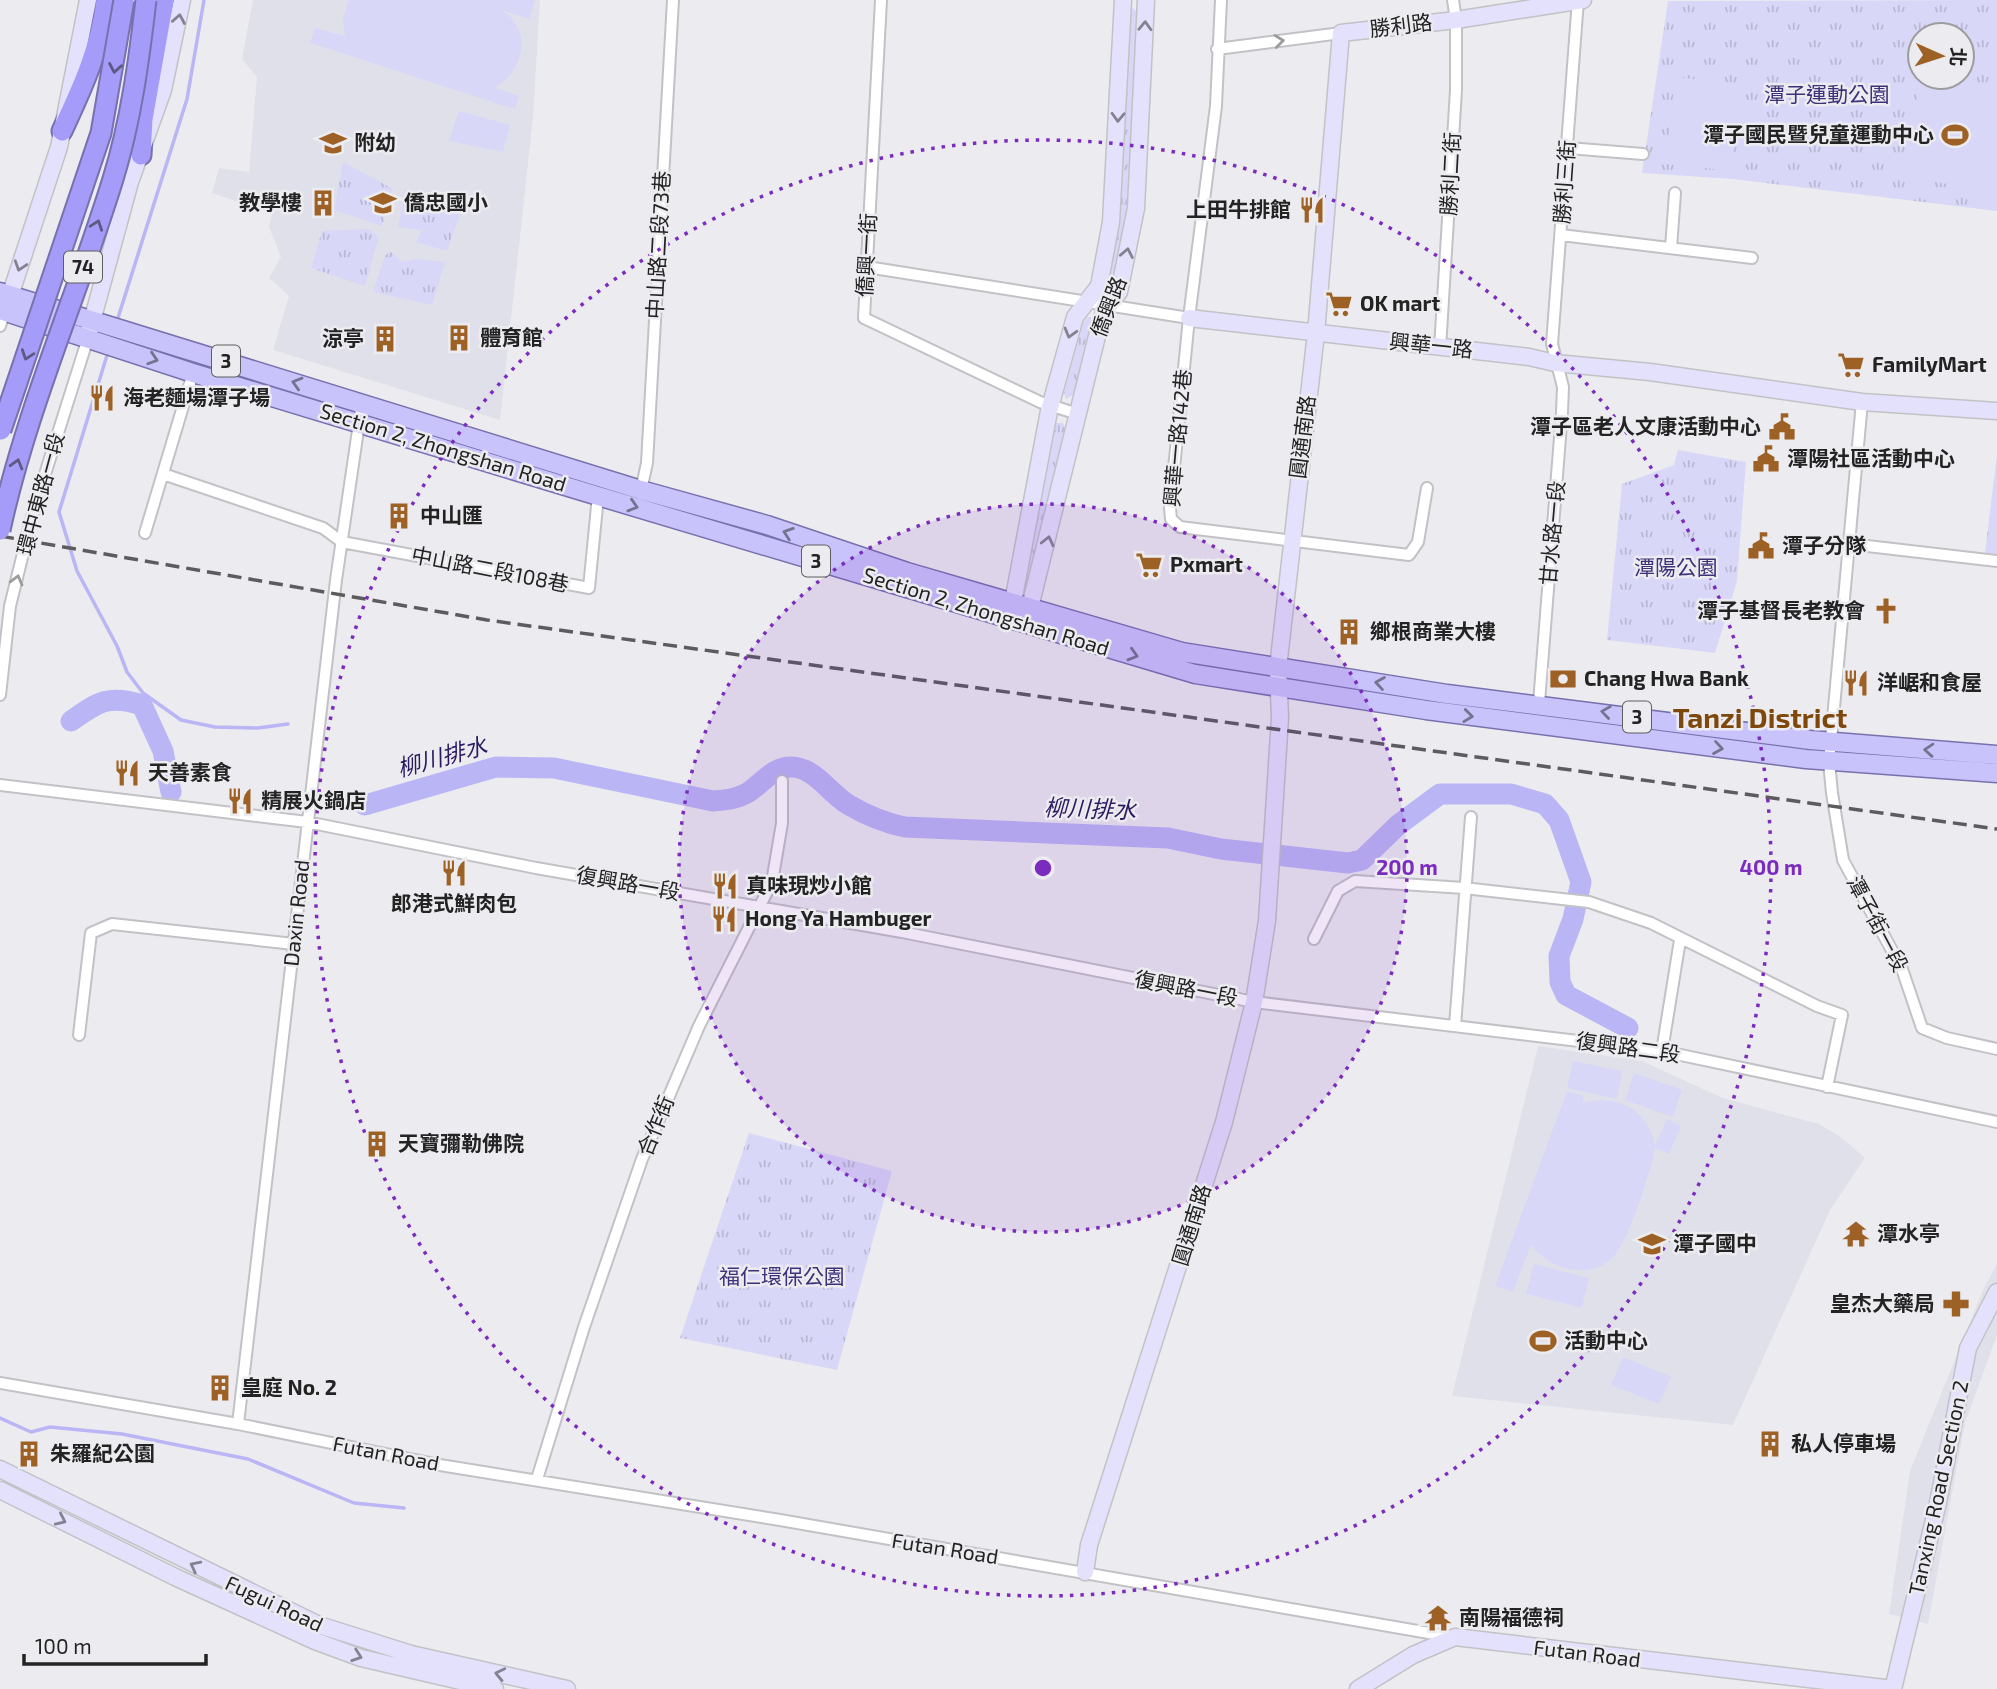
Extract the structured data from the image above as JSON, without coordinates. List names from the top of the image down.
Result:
{
  "streets": {
    "highway": ["74"],
    "main road": ["3", "Section 2, Zhongshan Road"],
    "street": [
      "勝利路",
      "勝利二街",
      "勝利三街",
      "中山路二段73巷",
      "僑興一街",
      "僑興路",
      "興華一路",
      "圓通南路",
      "興華一路142巷",
      "環中東路一段",
      "甘水路一段",
      "中山路二段108巷",
      "復興路一段",
      "Daxin Road",
      "潭子街一段",
      "復興路二段",
      "合作街",
      "Futan Road",
      "Tanxing Road Section 2",
      "Fugui Road"
    ]
  },
  "crossings": [
    ["勝利路", "勝利二街"],
    ["勝利路", "勝利三街"],
    ["勝利路", "圓通南路"],
    ["勝利二街", "興華一路"],
    ["勝利三街", "興華一路"],
    ["勝利三街", "甘水路一段"],
    ["中山路二段73巷", "Section 2, Zhongshan Road"],
    ["僑興一街", "僑興路"],
    ["僑興一街", "興華一路"],
    ["僑興路", "興華一路"],
    ["僑興路", "Section 2, Zhongshan Road"],
    ["興華一路", "圓通南路"],
    ["興華一路", "興華一路142巷"],
    ["興華一路", "甘水路一段"],
    ["興華一路", "潭子街一段"],
    ["圓通南路", "興華一路142巷"],
    ["圓通南路", "Section 2, Zhongshan Road"],
    ["圓通南路", "復興路一段"],
    ["圓通南路", "復興路二段"],
    ["圓通南路", "Futan Road"],
    ["Section 2, Zhongshan Road", "環中東路一段"],
    ["Section 2, Zhongshan Road", "甘水路一段"],
    ["Section 2, Zhongshan Road", "中山路二段108巷"],
    ["Section 2, Zhongshan Road", "Daxin Road"],
    ["Section 2, Zhongshan Road", "潭子街一段"],
    ["中山路二段108巷", "Daxin Road"],
    ["復興路一段", "Daxin Road"],
    ["復興路一段", "復興路二段"],
    ["復興路一段", "合作街"],
    ["Daxin Road", "Futan Road"],
    ["合作街", "Futan Road"],
    ["Futan Road", "Tanxing Road Section 2"]
  ],
  "one_way": ["環中東路一段"],
  "districts": ["Tanzi District"],
  "water": ["柳川排水"],
  "parks": ["潭子運動公園", "潭陽公園", "福仁環保公園"],
  "places": {
    "sports": ["潭子國民暨兒童運動中心", "活動中心"],
    "school or university": ["附幼", "僑忠國小", "潭子國中"],
    "building": [
      "教學樓",
      "體育館",
      "涼亭",
      "中山匯",
      "鄉根商業大樓",
      "天寶彌勒佛院",
      "皇庭 No. 2",
      "私人停車場",
      "朱羅紀公園"
    ],
    "restaurant": [
      "上田牛排館",
      "海老麵場潭子場",
      "洋崌和食屋",
      "天善素食",
      "精展火鍋店",
      "郎港式鮮肉包",
      "真味現炒小館",
      "Hong Ya Hambuger"
    ],
    "supermarket": ["OK mart", "FamilyMart", "Pxmart"],
    "public building": ["潭子區老人文康活動中心", "潭陽社區活動中心", "潭子分隊"],
    "church": ["潭子基督長老教會"],
    "bank": ["Chang Hwa Bank"],
    "temple": ["潭水亭", "南陽福德祠"],
    "pharmacy": ["皇杰大藥局"]
  },
  "scale_bar": "100 m",
  "north": "right",
  "rings": ["200 m", "400 m"]
}
